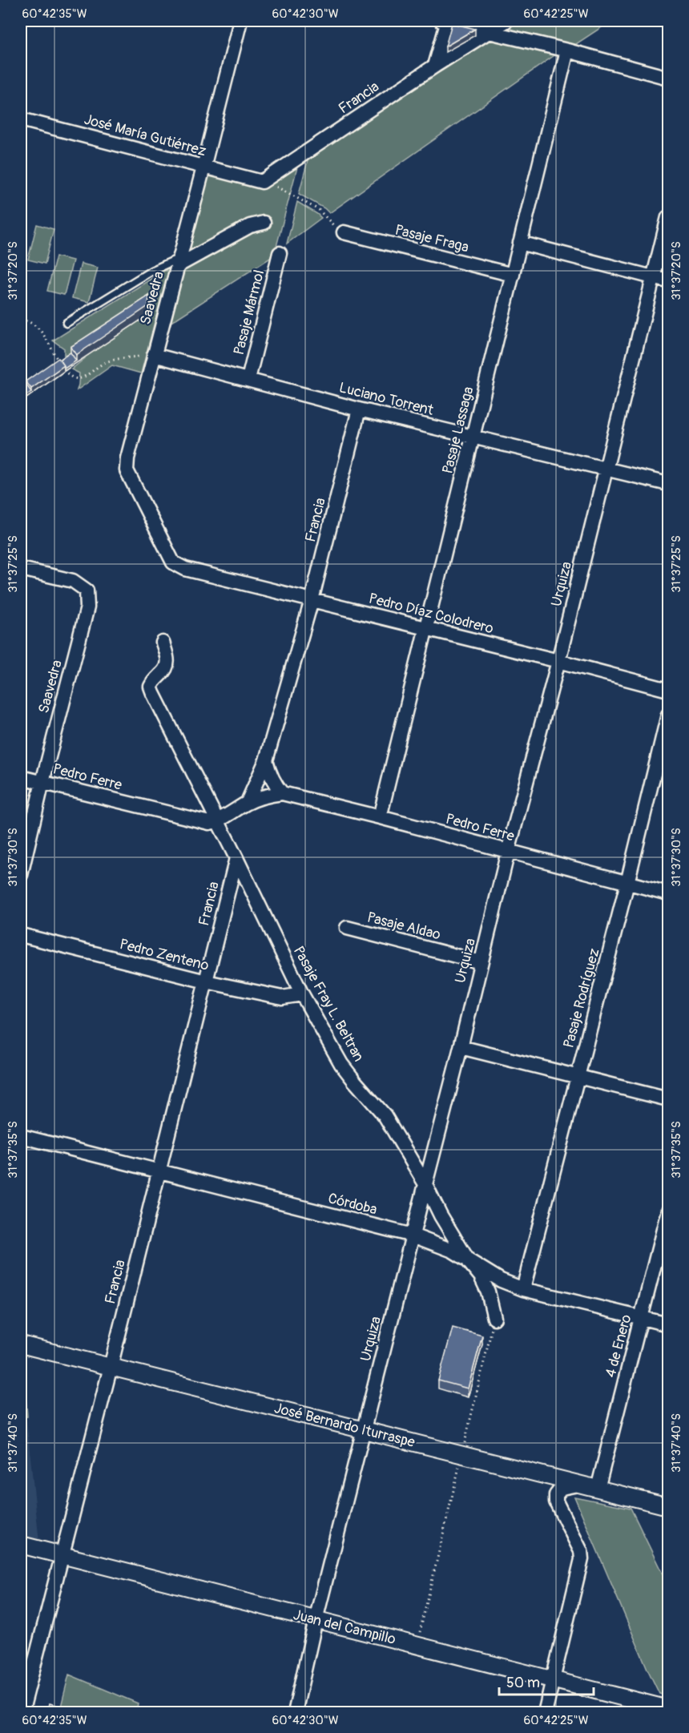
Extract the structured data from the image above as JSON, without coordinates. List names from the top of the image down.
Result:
{
  "streets": {
    "street": [
      "Francia",
      "José María Gutiérrez",
      "Pasaje Fraga",
      "Saavedra",
      "Pasaje Mármol",
      "Luciano Torrent",
      "Pasaje Lassaga",
      "Urquiza",
      "Pedro Díaz Colodrero",
      "Pedro Ferre",
      "Pasaje Aldao",
      "Pedro Zenteno",
      "Pasaje Rodríguez",
      "Pasaje Fray L. Beltran",
      "Córdoba",
      "4 de Enero",
      "José Bernardo Iturraspe",
      "Juan del Campillo"
    ]
  },
  "crossings": [
    ["Francia", "José María Gutiérrez"],
    ["Francia", "Luciano Torrent"],
    ["Francia", "Pedro Díaz Colodrero"],
    ["Francia", "Pedro Ferre"],
    ["Francia", "Pedro Zenteno"],
    ["Francia", "Pasaje Fray L. Beltran"],
    ["Francia", "Córdoba"],
    ["Francia", "José Bernardo Iturraspe"],
    ["Francia", "Juan del Campillo"],
    ["José María Gutiérrez", "Saavedra"],
    ["Pasaje Fraga", "Pasaje Lassaga"],
    ["Saavedra", "Luciano Torrent"],
    ["Saavedra", "Pedro Díaz Colodrero"],
    ["Saavedra", "Pedro Ferre"],
    ["Pasaje Mármol", "Luciano Torrent"],
    ["Luciano Torrent", "Pasaje Lassaga"],
    ["Luciano Torrent", "Urquiza"],
    ["Pasaje Lassaga", "Pedro Díaz Colodrero"],
    ["Pasaje Lassaga", "Pedro Ferre"],
    ["Urquiza", "Pedro Díaz Colodrero"],
    ["Urquiza", "Pedro Ferre"],
    ["Urquiza", "Pasaje Aldao"],
    ["Urquiza", "Pasaje Fray L. Beltran"],
    ["Urquiza", "Córdoba"],
    ["Urquiza", "José Bernardo Iturraspe"],
    ["Urquiza", "Juan del Campillo"],
    ["Pedro Ferre", "Pasaje Rodríguez"],
    ["Pedro Ferre", "Pasaje Fray L. Beltran"],
    ["Pedro Zenteno", "Pasaje Fray L. Beltran"],
    ["Pasaje Rodríguez", "Córdoba"],
    ["Pasaje Fray L. Beltran", "Córdoba"],
    ["Córdoba", "4 de Enero"],
    ["4 de Enero", "José Bernardo Iturraspe"]
  ],
  "scale_bar": "50 m",
  "coordinates": [
    "60°42'35\"W",
    "60°42'30\"W",
    "60°42'25\"W",
    "31°37'20\"S",
    "31°37'25\"S",
    "31°37'30\"S",
    "31°37'35\"S",
    "31°37'40\"S"
  ]
}
